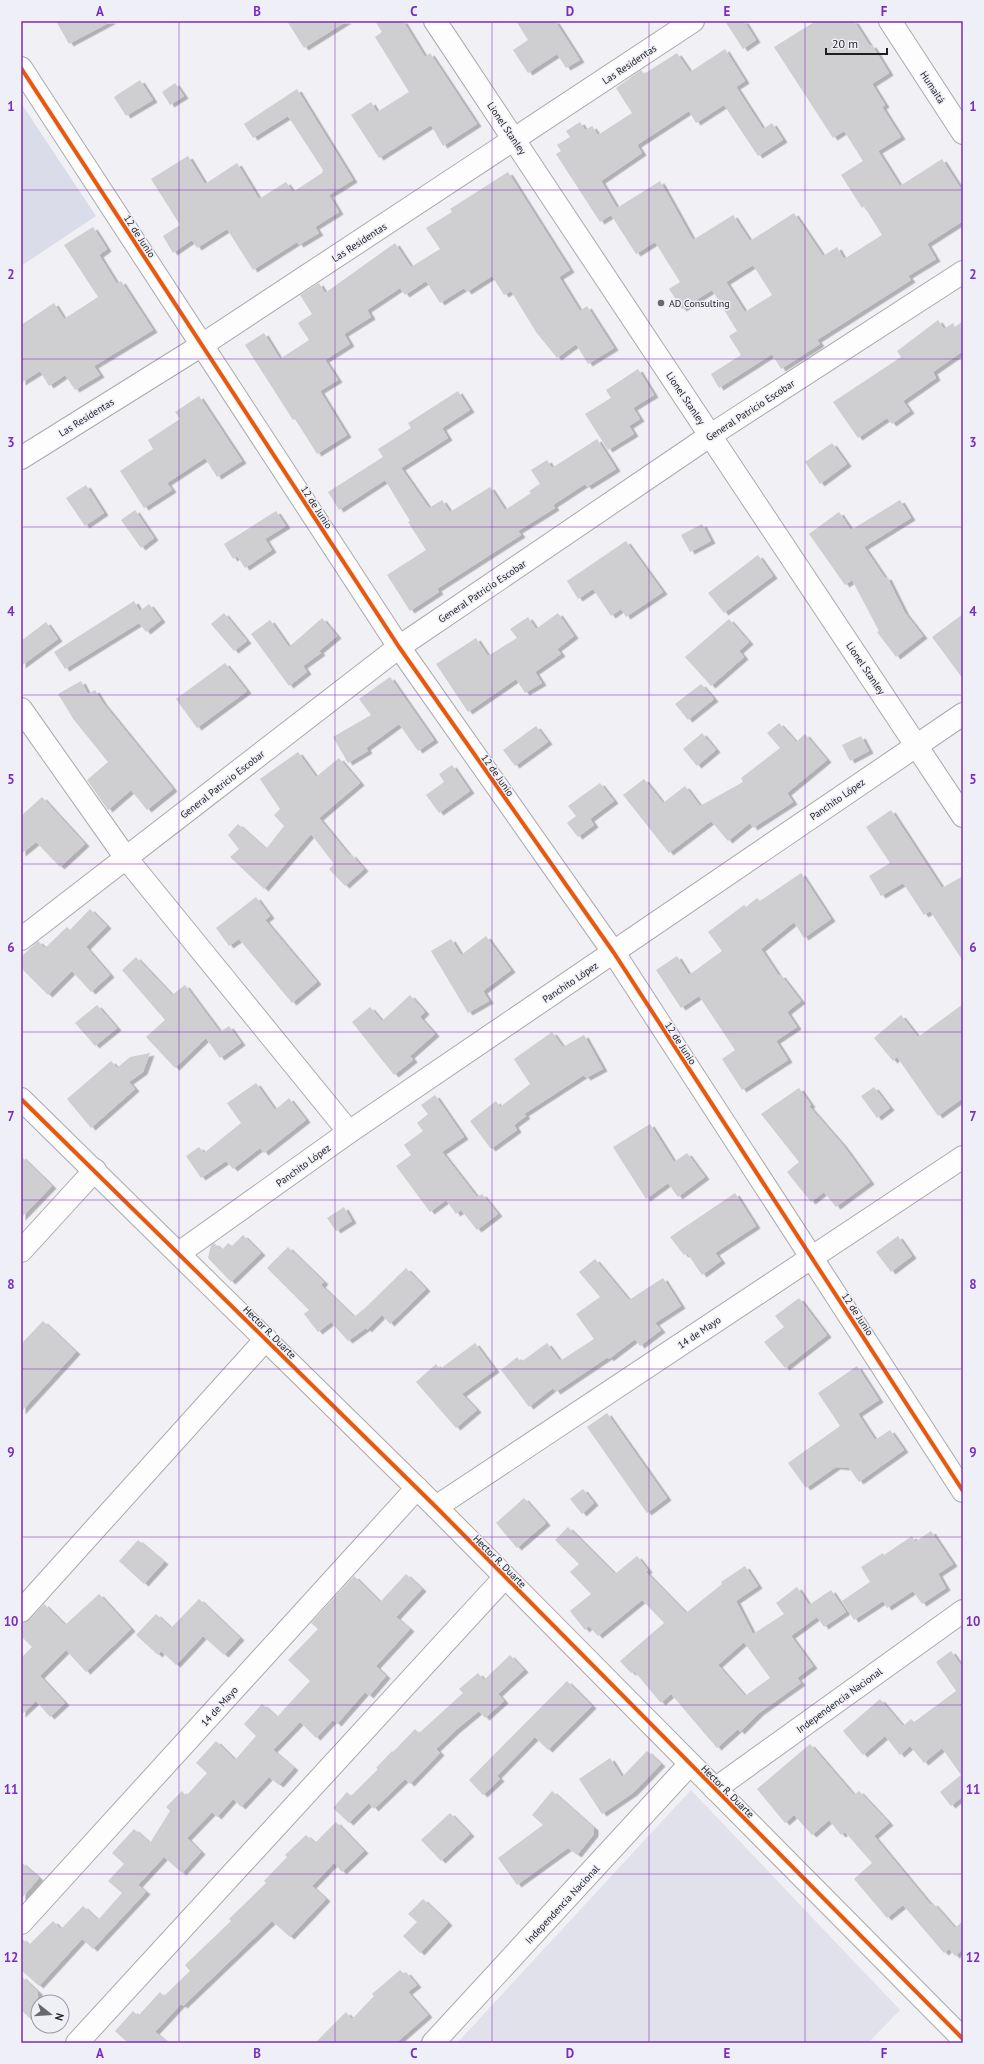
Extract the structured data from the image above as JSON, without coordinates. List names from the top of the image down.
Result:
{
  "streets": {
    "street": [
      "Las Residentas",
      "Humaitá",
      "Lionel Stanley",
      "12 de Junio",
      "General Patricio Escobar",
      "Panchito López",
      "Hector R. Duarte",
      "14 de Mayo",
      "Independencia Nacional"
    ]
  },
  "crossings": [
    ["Las Residentas", "Lionel Stanley"],
    ["Las Residentas", "12 de Junio"],
    ["Lionel Stanley", "General Patricio Escobar"],
    ["Lionel Stanley", "Panchito López"],
    ["12 de Junio", "General Patricio Escobar"],
    ["12 de Junio", "Panchito López"],
    ["12 de Junio", "14 de Mayo"],
    ["Panchito López", "Hector R. Duarte"],
    ["Hector R. Duarte", "14 de Mayo"],
    ["Hector R. Duarte", "Independencia Nacional"]
  ],
  "places": ["AD Consulting"],
  "scale_bar": "20 m",
  "north": "right",
  "grid": {
    "columns": [
      "A",
      "B",
      "C",
      "D",
      "E",
      "F"
    ],
    "rows": [
      "1",
      "2",
      "3",
      "4",
      "5",
      "6",
      "7",
      "8",
      "9",
      "10",
      "11",
      "12"
    ]
  }
}
